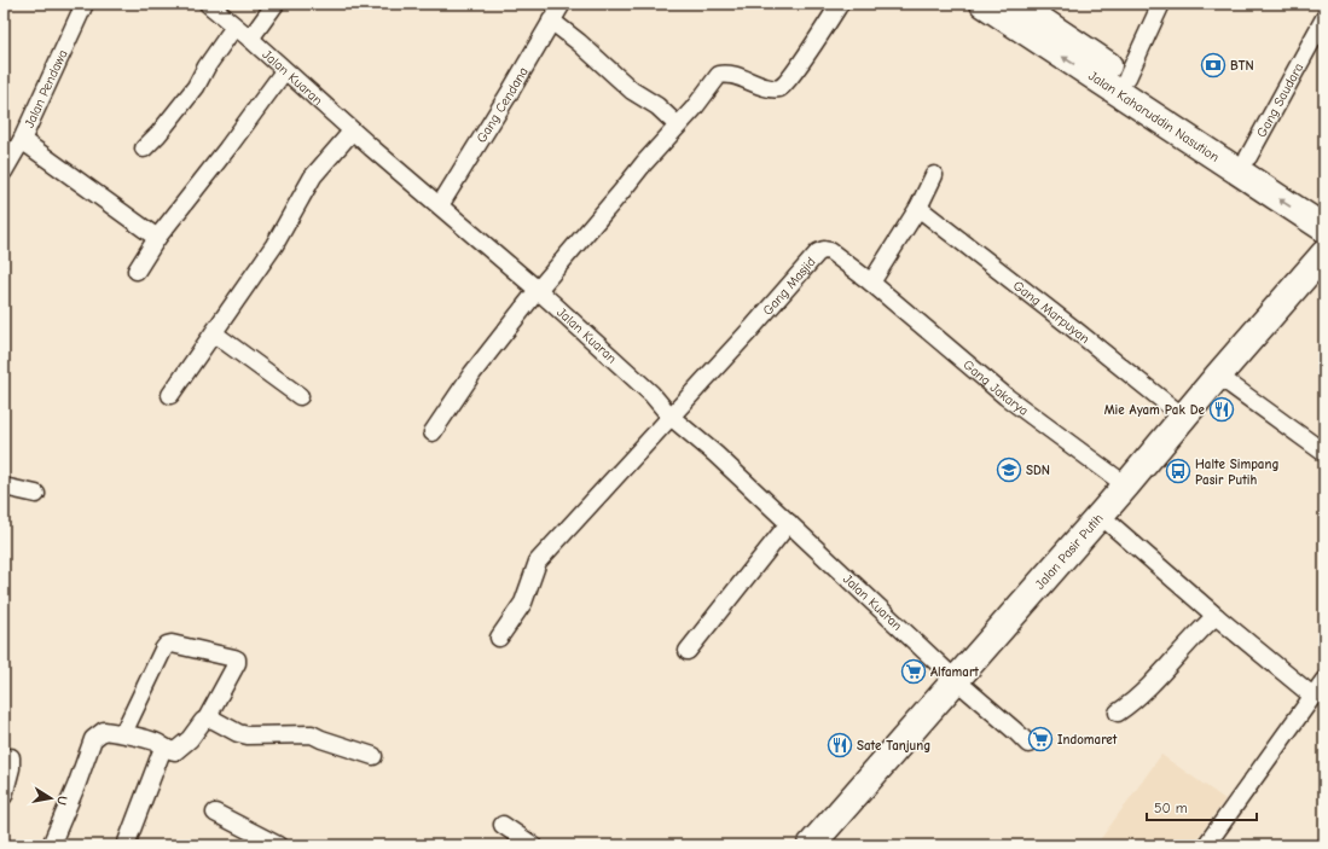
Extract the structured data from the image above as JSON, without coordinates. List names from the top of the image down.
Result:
{
  "streets": {
    "highway": ["Jalan Kaharuddin Nasution", "Jalan Pasir Putih"],
    "street": [
      "Jalan Kuaran",
      "Jalan Pendawa",
      "Gang Saudara",
      "Gang Cendana",
      "Gang Masjid",
      "Gang Marpuyan",
      "Gang Jakarya"
    ]
  },
  "crossings": [
    ["Jalan Kuaran", "Gang Cendana"],
    ["Jalan Kuaran", "Gang Masjid"],
    ["Jalan Kuaran", "Jalan Pasir Putih"],
    ["Gang Saudara", "Jalan Kaharuddin Nasution"],
    ["Gang Masjid", "Gang Jakarya"],
    ["Gang Marpuyan", "Jalan Pasir Putih"],
    ["Gang Jakarya", "Jalan Pasir Putih"]
  ],
  "places": {
    "bank": ["BTN"],
    "restaurant": ["Mie Ayam Pak De", "Sate Tanjung"],
    "school or university": ["SDN"],
    "bus stop": ["Halte Simpang Pasir Putih"],
    "supermarket": ["Alfamart", "Indomaret"]
  },
  "scale_bar": "50 m",
  "north": "right"
}
